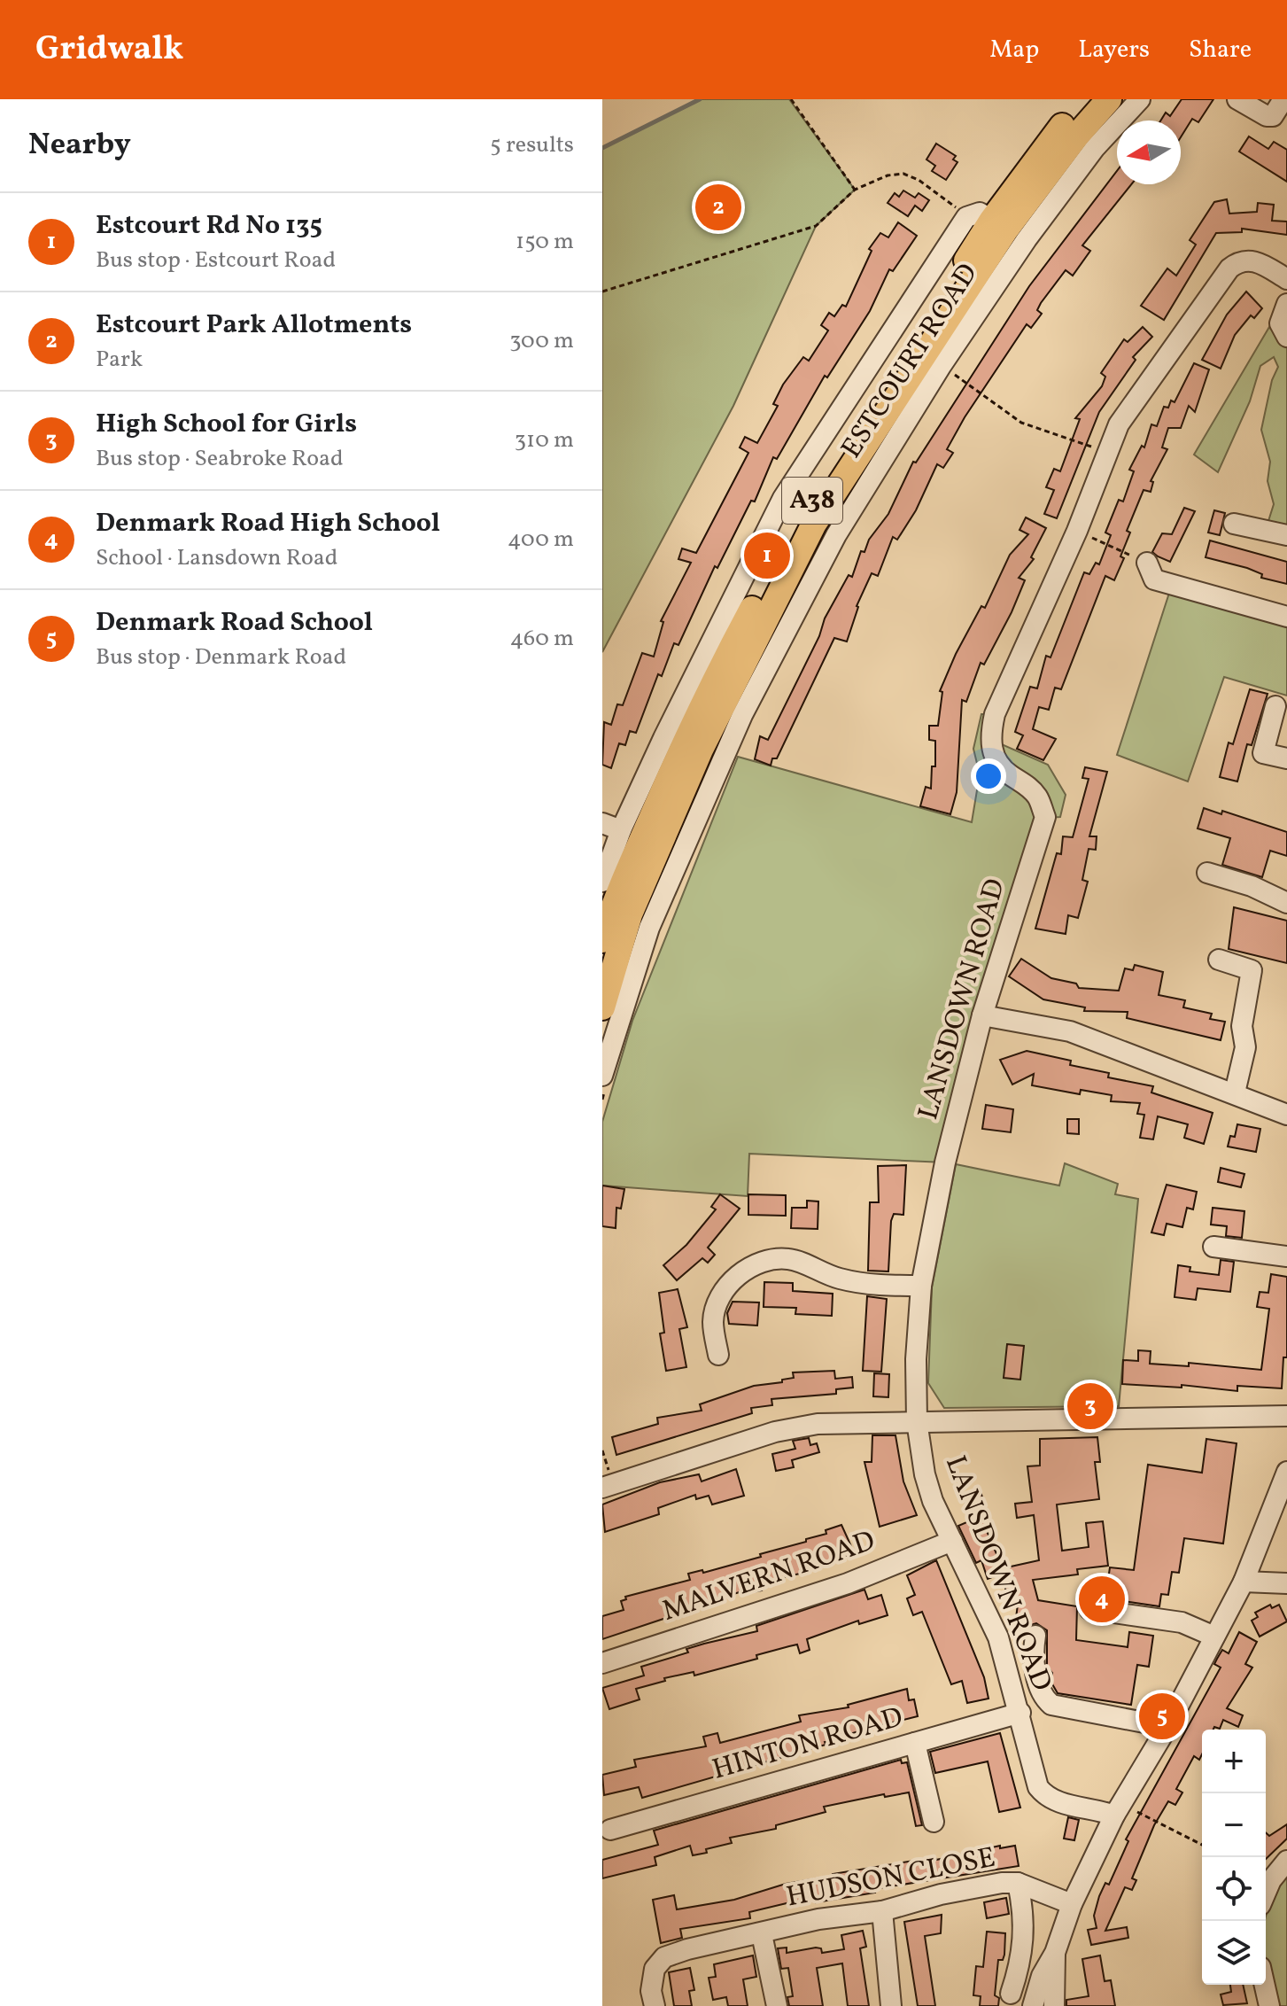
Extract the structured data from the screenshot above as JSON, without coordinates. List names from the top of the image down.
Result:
{
  "streets": {
    "main road": ["ESTCOURT ROAD", "A38"],
    "street": [
      "LANSDOWN ROAD",
      "MALVERN ROAD",
      "HINTON ROAD",
      "HUDSON CLOSE"
    ]
  },
  "crossings": [
    ["LANSDOWN ROAD", "MALVERN ROAD"],
    ["LANSDOWN ROAD", "HINTON ROAD"]
  ],
  "north": "left",
  "page": {
    "header": "Gridwalk",
    "nav": ["Map", "Layers", "Share"],
    "heading": ["Nearby", "5 results"],
    "pins": [
      "2",
      "1",
      "3",
      "4",
      "5"
    ],
    "list": [
      {
        "mark": "1",
        "name": "Estcourt Rd No 135",
        "note": "Bus stop · Estcourt Road",
        "value": "150 m"
      },
      {
        "mark": "2",
        "name": "Estcourt Park Allotments",
        "note": "Park",
        "value": "300 m"
      },
      {
        "mark": "3",
        "name": "High School for Girls",
        "note": "Bus stop · Seabroke Road",
        "value": "310 m"
      },
      {
        "mark": "4",
        "name": "Denmark Road High School",
        "note": "School · Lansdown Road",
        "value": "400 m"
      },
      {
        "mark": "5",
        "name": "Denmark Road School",
        "note": "Bus stop · Denmark Road",
        "value": "460 m"
      }
    ],
    "map_buttons": ["+", "−"]
  }
}
